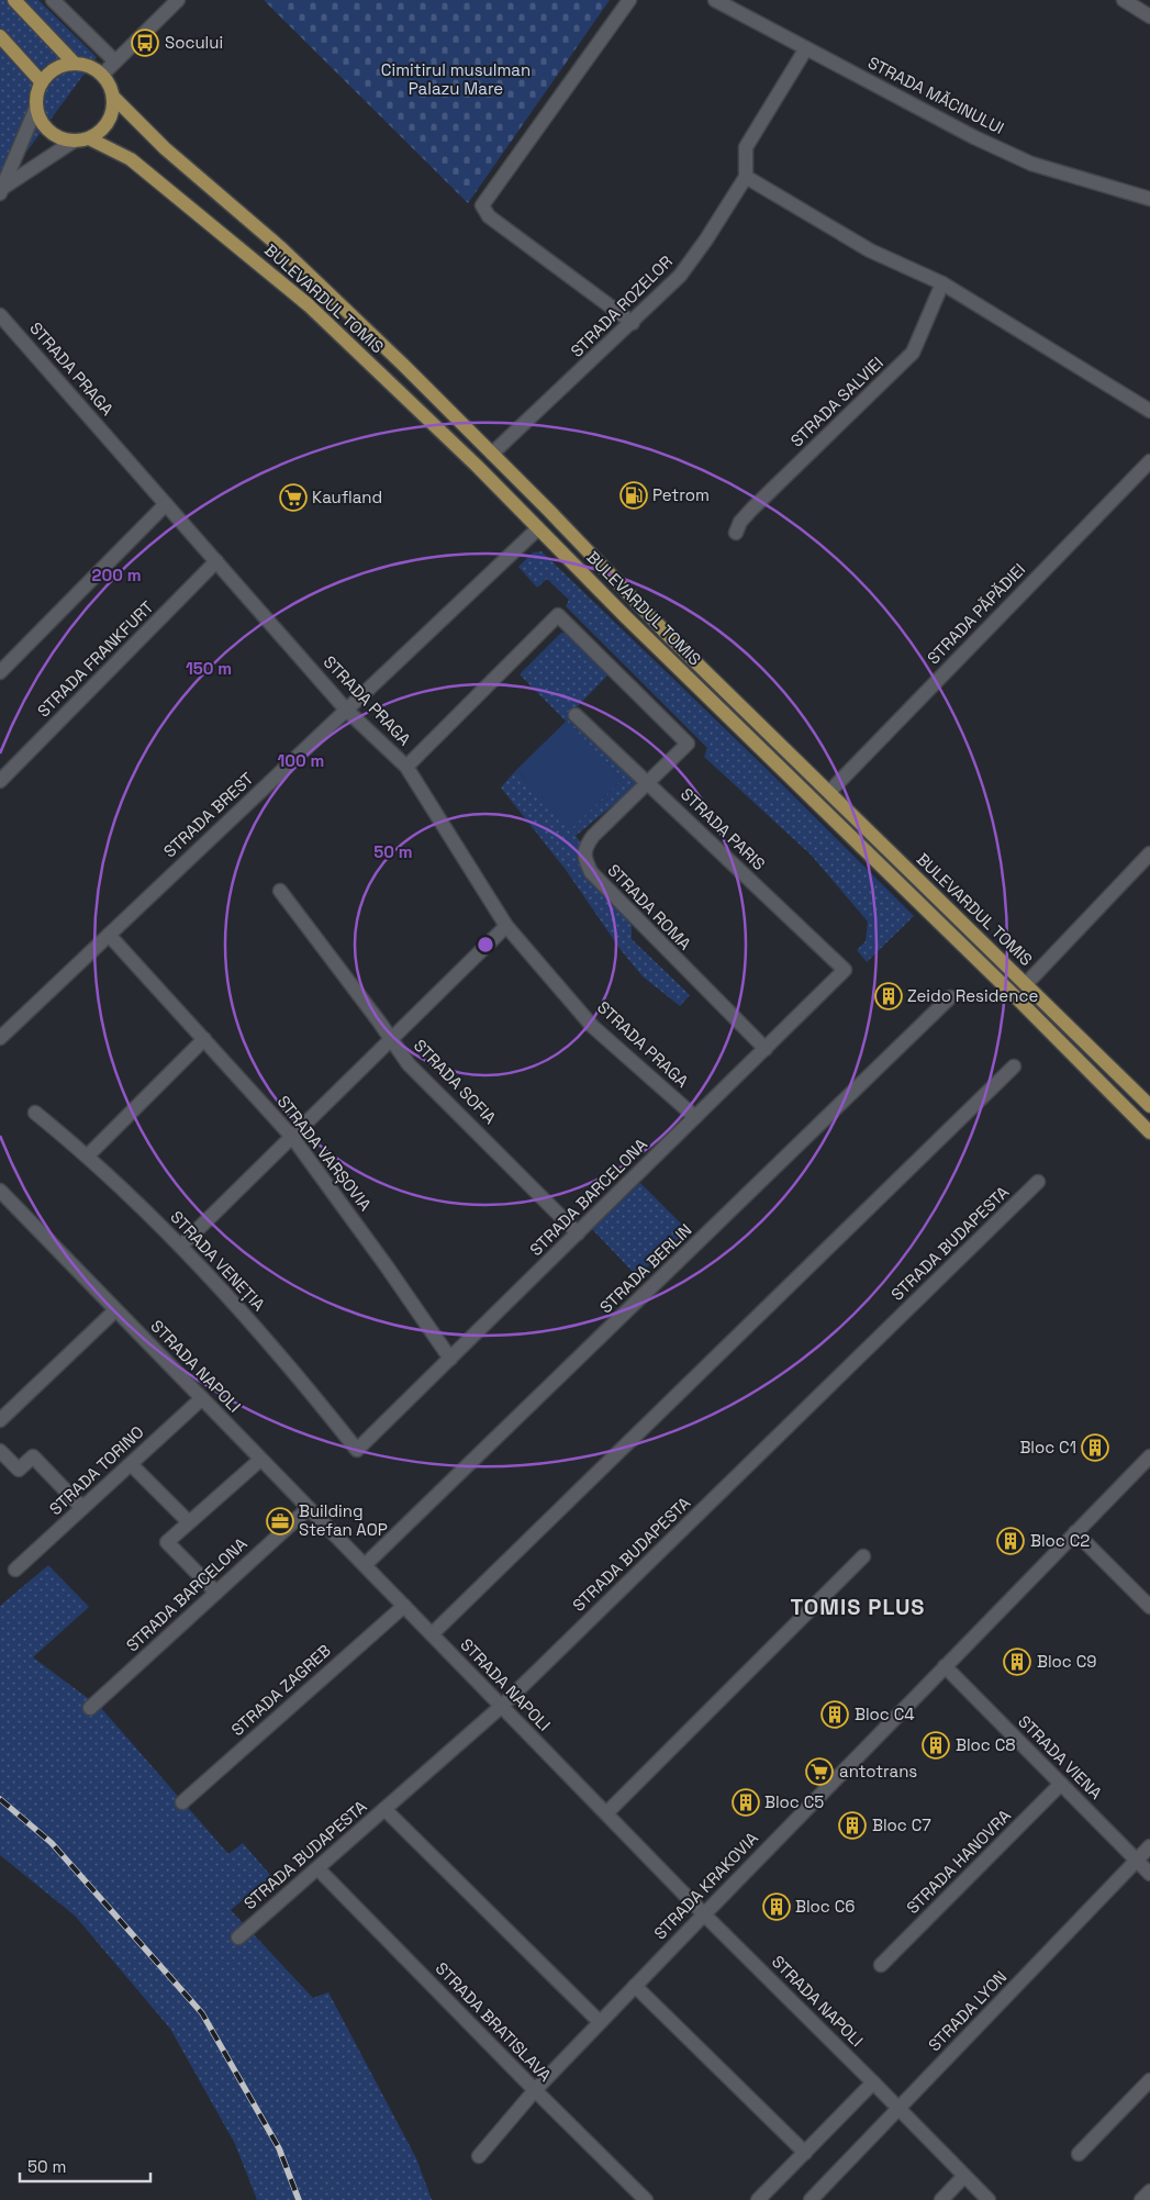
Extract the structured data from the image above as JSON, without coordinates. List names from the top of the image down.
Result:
{
  "streets": {
    "main road": ["BULEVARDUL TOMIS"],
    "street": [
      "STRADA MĂCINULUI",
      "STRADA ROZELOR",
      "STRADA PRAGA",
      "STRADA SALVIEI",
      "STRADA PĂPĂDIEI",
      "STRADA FRANKFURT",
      "STRADA BREST",
      "STRADA PARIS",
      "STRADA ROMA",
      "STRADA SOFIA",
      "STRADA VARȘOVIA",
      "STRADA BARCELONA",
      "STRADA BUDAPESTA",
      "STRADA VENEȚIA",
      "STRADA BERLIN",
      "STRADA NAPOLI",
      "STRADA TORINO",
      "STRADA ZAGREB",
      "STRADA VIENA",
      "STRADA HANOVRA",
      "STRADA KRAKOVIA",
      "STRADA LYON",
      "STRADA BRATISLAVA"
    ]
  },
  "crossings": [
    ["BULEVARDUL TOMIS", "STRADA ROZELOR"],
    ["BULEVARDUL TOMIS", "STRADA PĂPĂDIEI"],
    ["BULEVARDUL TOMIS", "STRADA BREST"],
    ["STRADA PRAGA", "STRADA FRANKFURT"],
    ["STRADA PRAGA", "STRADA BREST"],
    ["STRADA PRAGA", "STRADA BARCELONA"],
    ["STRADA BREST", "STRADA VARȘOVIA"],
    ["STRADA PARIS", "STRADA ROMA"],
    ["STRADA PARIS", "STRADA BARCELONA"],
    ["STRADA ROMA", "STRADA BARCELONA"],
    ["STRADA SOFIA", "STRADA BARCELONA"],
    ["STRADA VARȘOVIA", "STRADA BARCELONA"],
    ["STRADA BARCELONA", "STRADA VENEȚIA"],
    ["STRADA BARCELONA", "STRADA NAPOLI"],
    ["STRADA BUDAPESTA", "STRADA NAPOLI"],
    ["STRADA BUDAPESTA", "STRADA BRATISLAVA"],
    ["STRADA BERLIN", "STRADA NAPOLI"],
    ["STRADA NAPOLI", "STRADA TORINO"],
    ["STRADA NAPOLI", "STRADA ZAGREB"],
    ["STRADA NAPOLI", "STRADA KRAKOVIA"],
    ["STRADA NAPOLI", "STRADA LYON"],
    ["STRADA VIENA", "STRADA HANOVRA"],
    ["STRADA VIENA", "STRADA KRAKOVIA"],
    ["STRADA VIENA", "STRADA LYON"],
    ["STRADA KRAKOVIA", "STRADA BRATISLAVA"]
  ],
  "districts": ["TOMIS PLUS"],
  "parks": ["Cimitirul musulman Palazu Mare"],
  "places": {
    "bus stop": ["Socului"],
    "fuel station": ["Petrom"],
    "supermarket": ["Kaufland", "antotrans"],
    "building": [
      "Zeido Residence",
      "Bloc C1",
      "Bloc C2",
      "Bloc C9",
      "Bloc C4",
      "Bloc C8",
      "Bloc C5",
      "Bloc C7",
      "Bloc C6"
    ],
    "office": ["Building Stefan AOP"]
  },
  "scale_bar": "50 m",
  "rings": [
    "200 m",
    "150 m",
    "100 m",
    "50 m"
  ]
}
